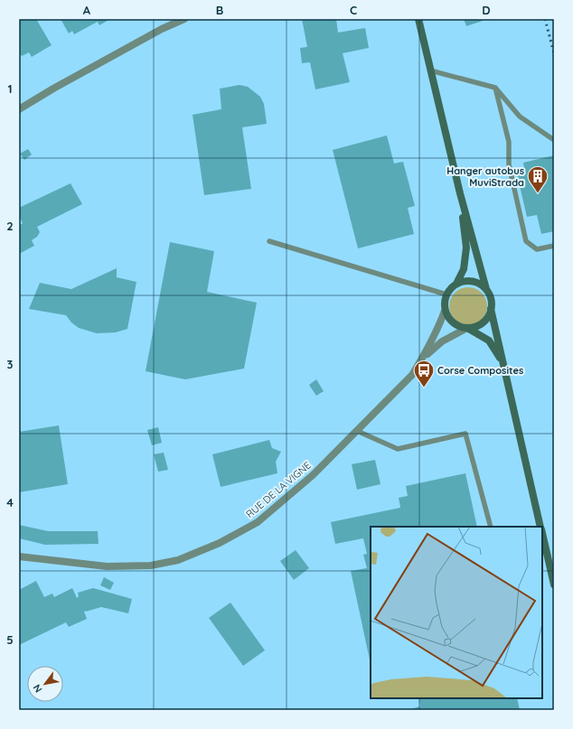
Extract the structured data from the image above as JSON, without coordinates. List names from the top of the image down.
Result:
{
  "streets": {
    "street": ["RUE DE LA VIGNE"]
  },
  "places": {
    "building": ["Hanger autobus MuviStrada"],
    "bus stop": ["Corse Composites"]
  },
  "north": "bottom left",
  "grid": {
    "columns": [
      "A",
      "B",
      "C",
      "D"
    ],
    "rows": [
      "1",
      "2",
      "3",
      "4",
      "5"
    ]
  }
}
